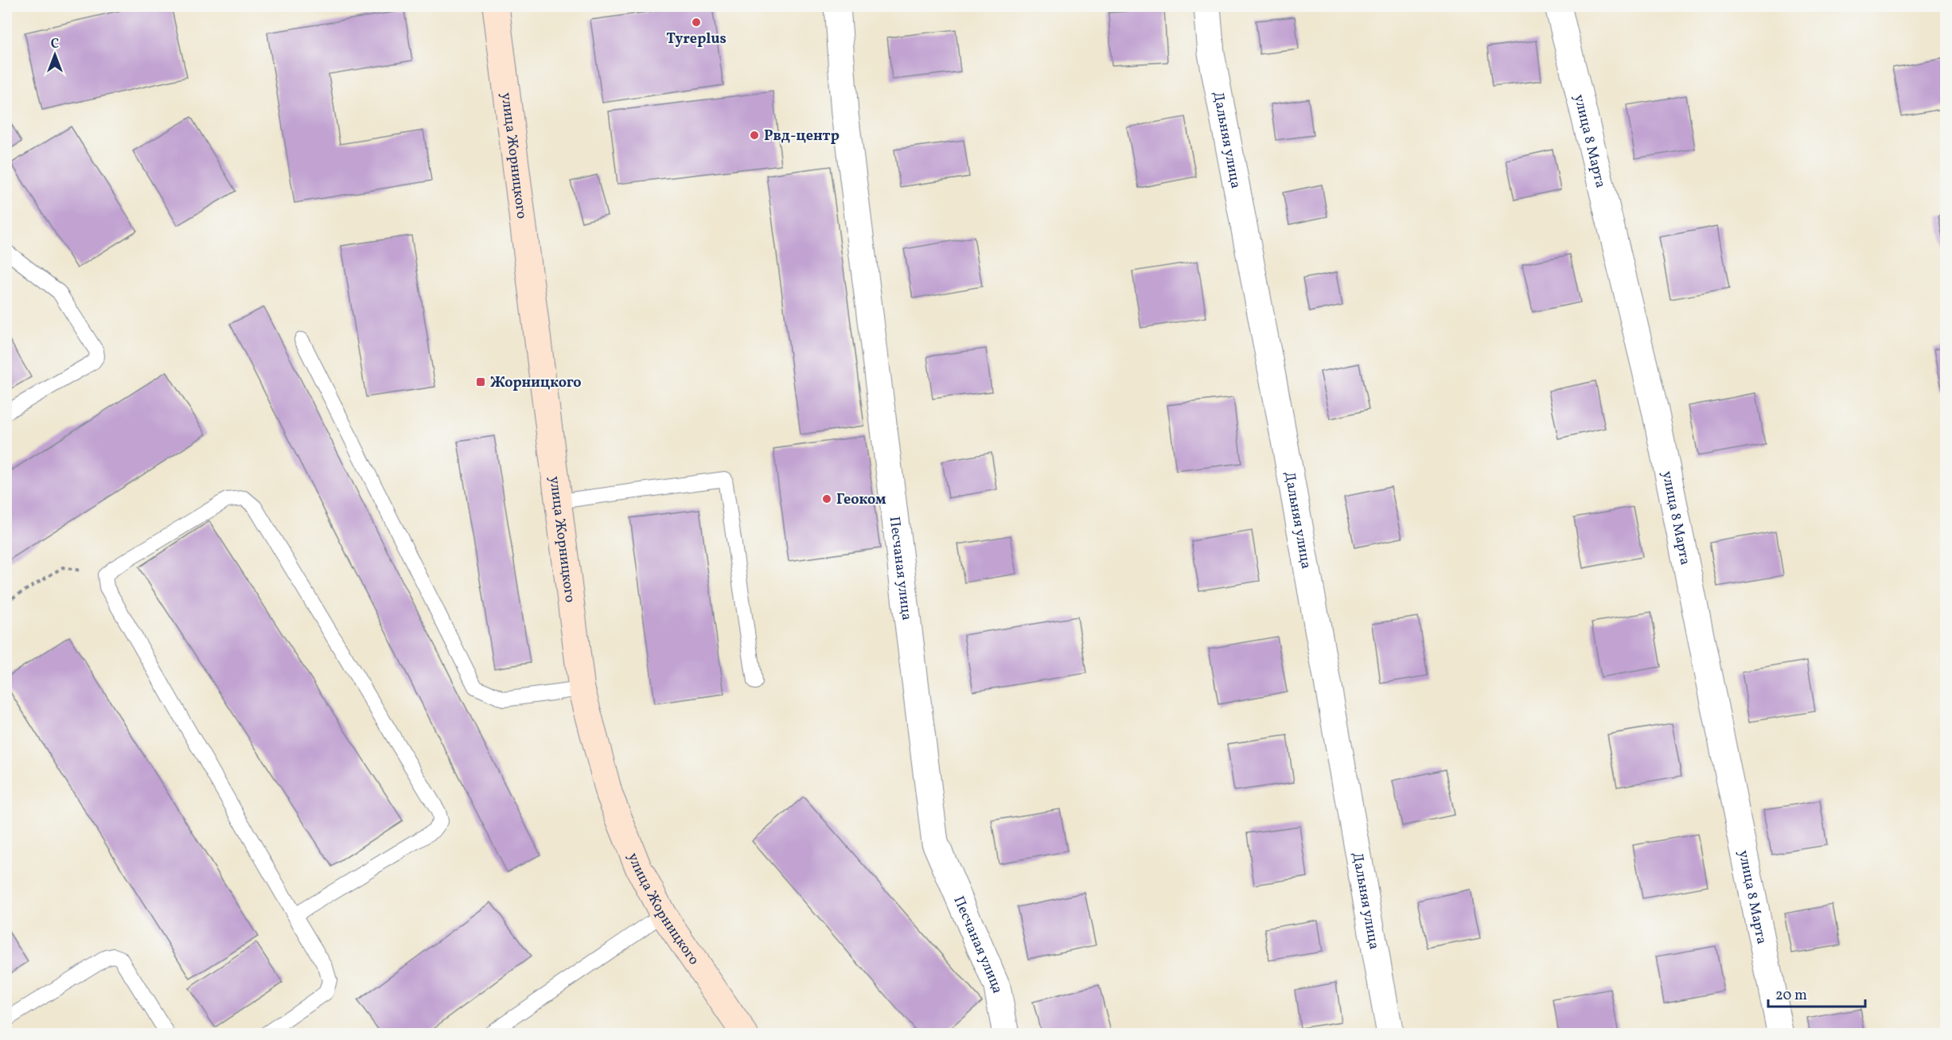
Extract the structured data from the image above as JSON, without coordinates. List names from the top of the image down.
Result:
{
  "streets": {
    "main road": ["улица Жорницкого"],
    "street": ["Дальняя улица", "улица 8 Марта", "Песчаная улица"]
  },
  "places": {
    "other": ["Tyreplus", "Рвд-центр", "Геоком"],
    "transit": ["Жорницкого"]
  },
  "scale_bar": "20 m",
  "north": "top"
}
